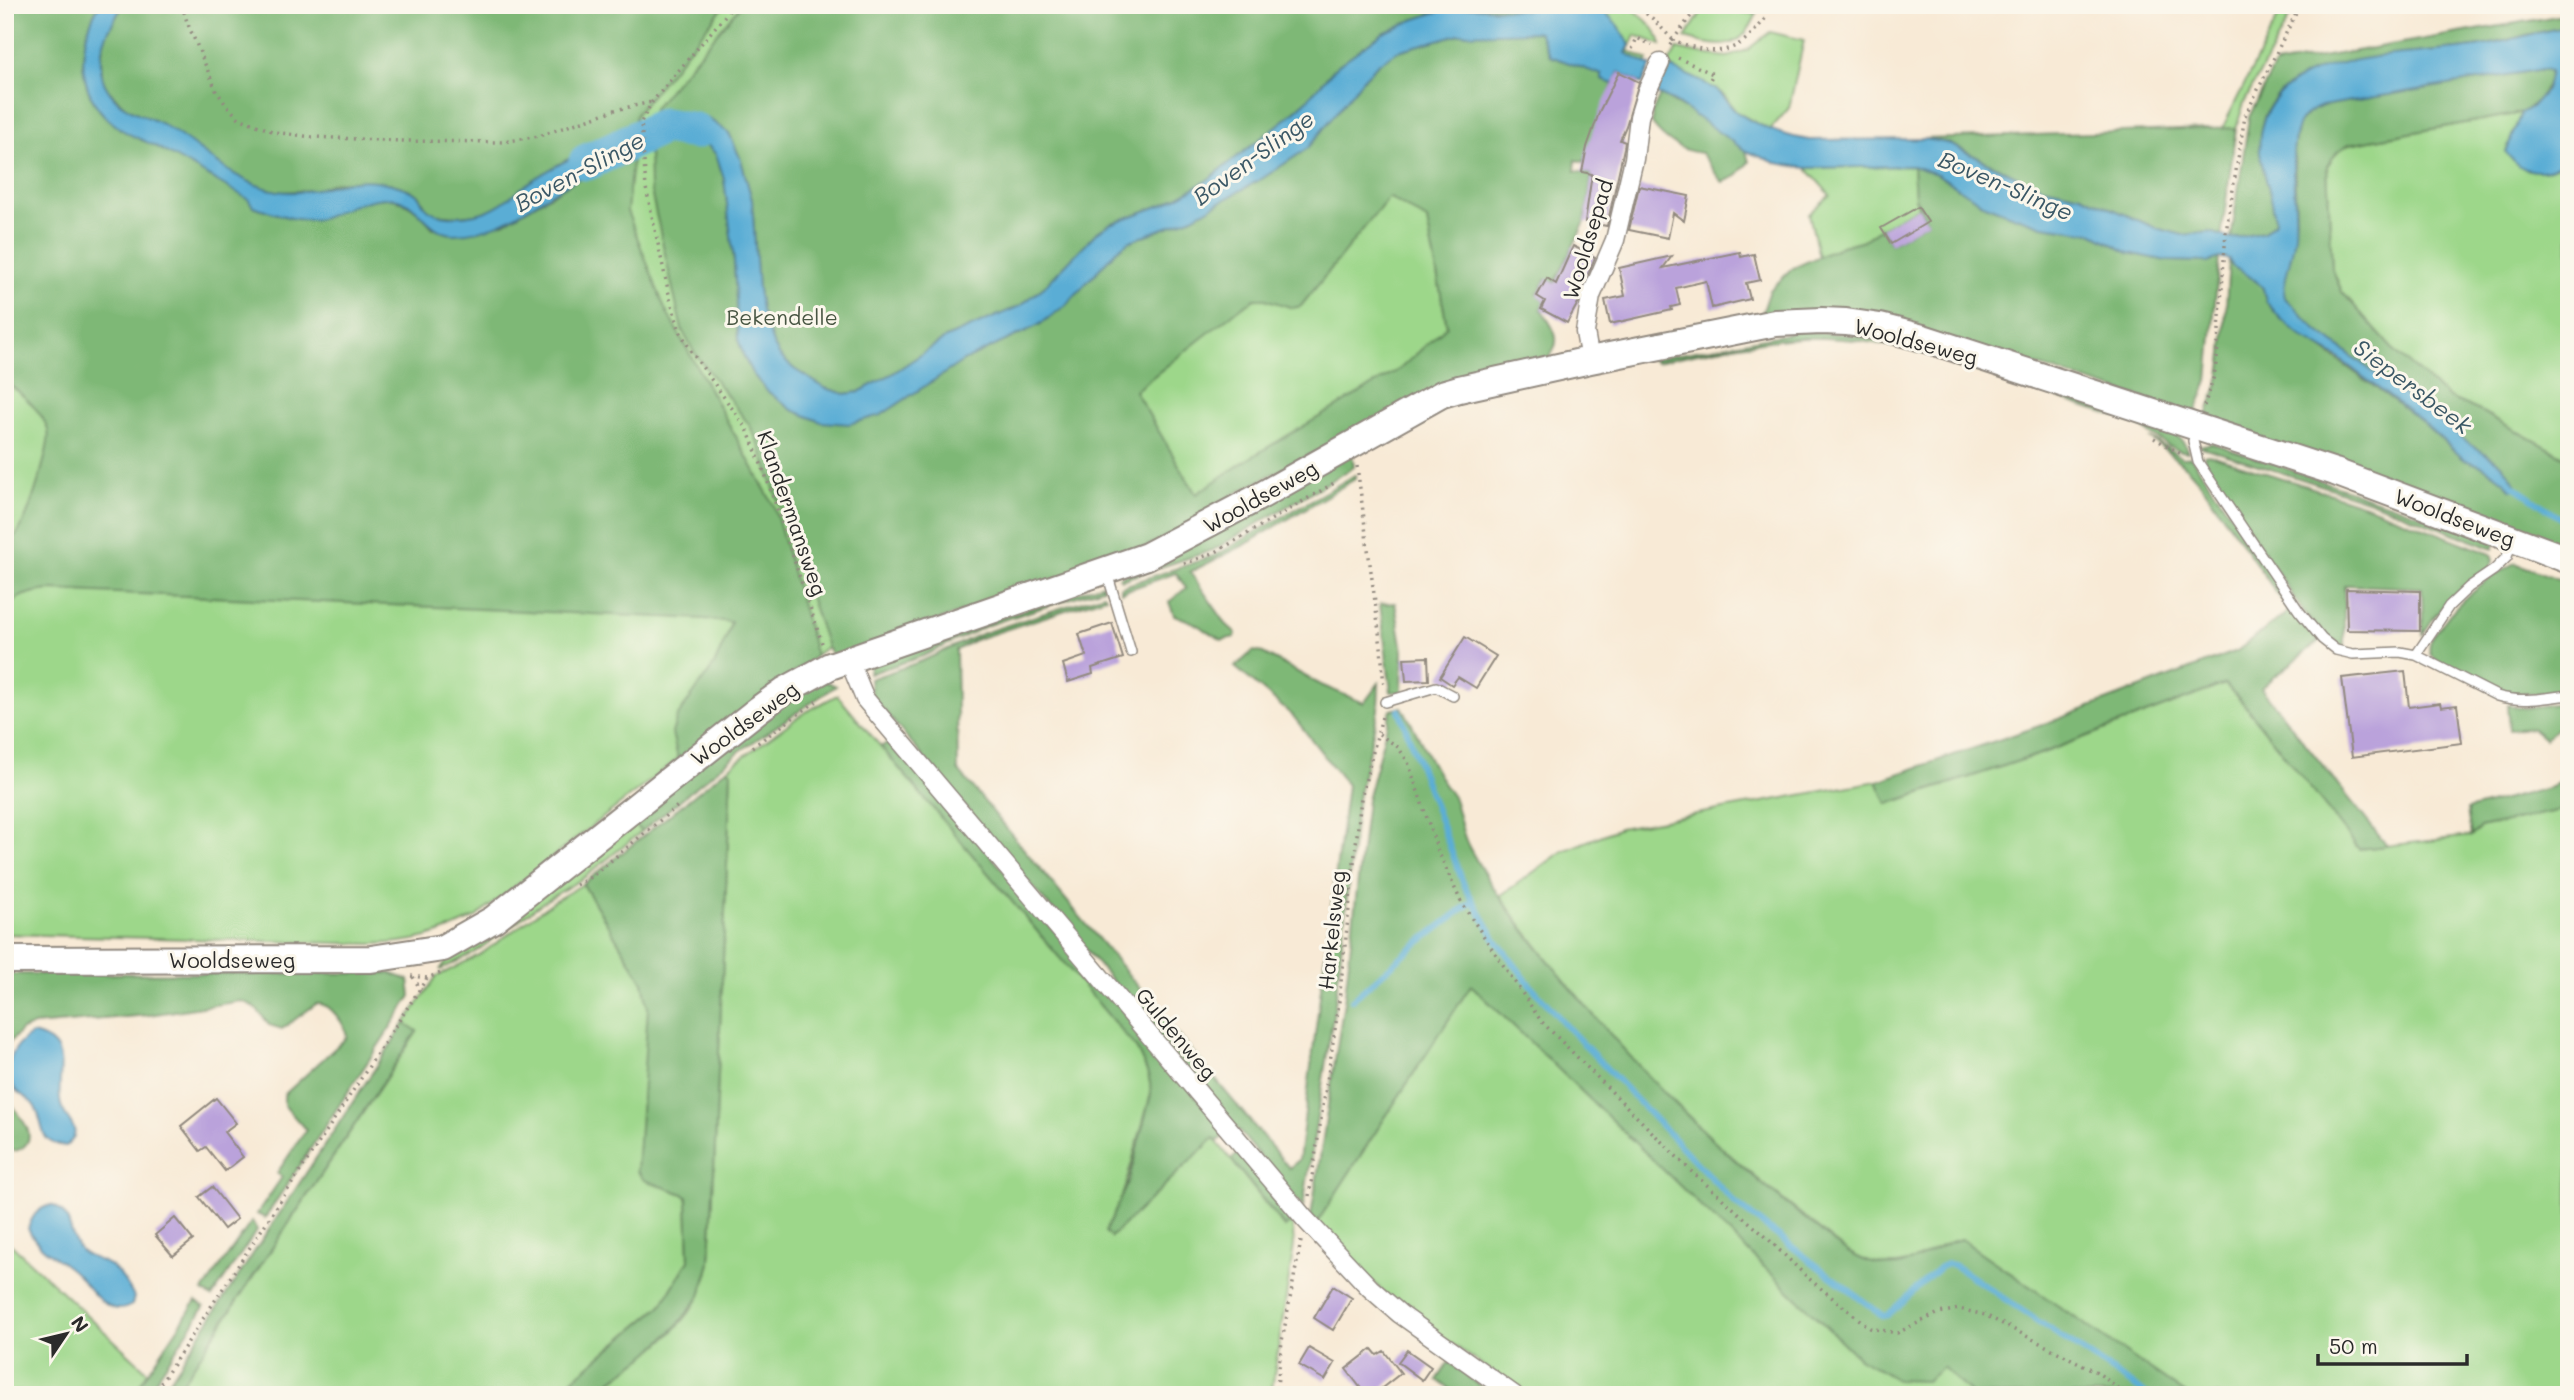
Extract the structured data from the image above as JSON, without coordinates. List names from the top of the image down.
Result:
{
  "streets": {
    "main road": ["Wooldseweg"],
    "street": ["Wooldsepad", "Guldenweg"],
    "path": ["Klandermansweg", "Harkelsweg"]
  },
  "crossings": [
    ["Wooldsepad", "Wooldseweg"],
    ["Wooldseweg", "Klandermansweg"],
    ["Wooldseweg", "Guldenweg"],
    ["Klandermansweg", "Guldenweg"],
    ["Harkelsweg", "Guldenweg"]
  ],
  "water": ["Boven-Slinge", "Siepersbeek"],
  "parks": ["Bekendelle"],
  "scale_bar": "50 m",
  "north": "top right"
}
